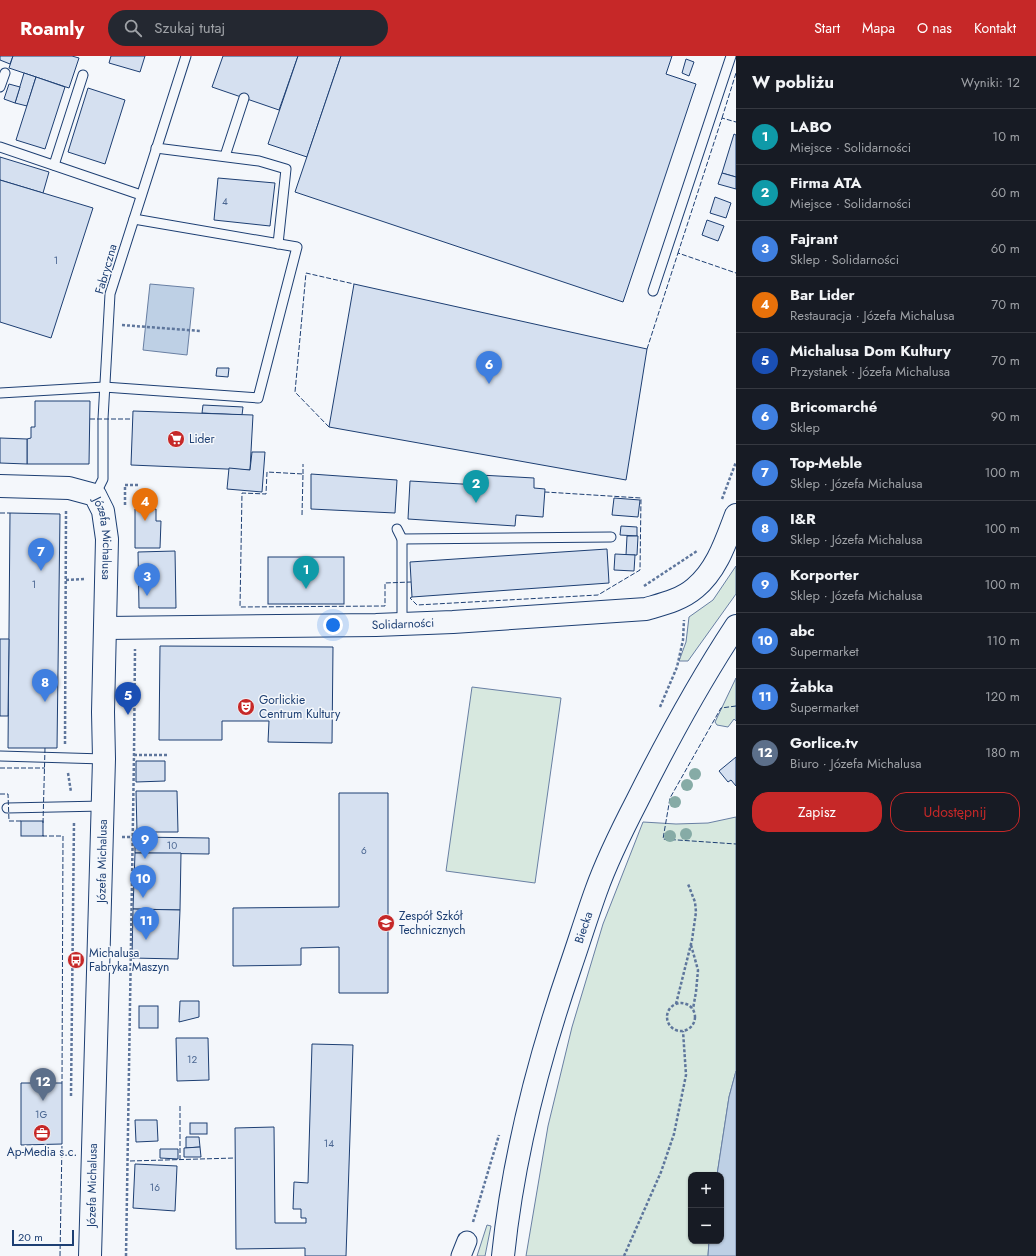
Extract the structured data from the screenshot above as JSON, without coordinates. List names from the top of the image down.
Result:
{
  "streets": {
    "street": ["Józefa Michalusa", "Solidarności", "Biecka"],
    "lane": ["Fabryczna"]
  },
  "crossings": [
    ["Fabryczna", "Józefa Michalusa"],
    ["Józefa Michalusa", "Solidarności"]
  ],
  "places": {
    "supermarket": ["Lider"],
    "theatre": ["Gorlickie Centrum Kultury"],
    "school or university": ["Zespół Szkół Technicznych"],
    "bus stop": ["Michalusa Fabryka Maszyn"],
    "office": ["Ap-Media s.c."]
  },
  "house_numbers": [
    "4",
    "1",
    "1",
    "10",
    "6",
    "12",
    "1G",
    "14",
    "16"
  ],
  "scale_bar": "20 m",
  "page": {
    "header": "Roamly",
    "search": "Szukaj tutaj",
    "nav": [
      "Start",
      "Mapa",
      "O nas",
      "Kontakt"
    ],
    "heading": ["W pobliżu", "Wyniki: 12"],
    "list": [
      {
        "mark": "1",
        "name": "LABO",
        "note": "Miejsce · Solidarności",
        "value": "10 m"
      },
      {
        "mark": "2",
        "name": "Firma ATA",
        "note": "Miejsce · Solidarności",
        "value": "60 m"
      },
      {
        "mark": "3",
        "name": "Fajrant",
        "note": "Sklep · Solidarności",
        "value": "60 m"
      },
      {
        "mark": "4",
        "name": "Bar Lider",
        "note": "Restauracja · Józefa Michalusa",
        "value": "70 m"
      },
      {
        "mark": "5",
        "name": "Michalusa Dom Kultury",
        "note": "Przystanek · Józefa Michalusa",
        "value": "70 m"
      },
      {
        "mark": "6",
        "name": "Bricomarché",
        "note": "Sklep",
        "value": "90 m"
      },
      {
        "mark": "7",
        "name": "Top-Meble",
        "note": "Sklep · Józefa Michalusa",
        "value": "100 m"
      },
      {
        "mark": "8",
        "name": "I&R",
        "note": "Sklep · Józefa Michalusa",
        "value": "100 m"
      },
      {
        "mark": "9",
        "name": "Korporter",
        "note": "Sklep · Józefa Michalusa",
        "value": "100 m"
      },
      {
        "mark": "10",
        "name": "abc",
        "note": "Supermarket",
        "value": "110 m"
      },
      {
        "mark": "11",
        "name": "Żabka",
        "note": "Supermarket",
        "value": "120 m"
      },
      {
        "mark": "12",
        "name": "Gorlice.tv",
        "note": "Biuro · Józefa Michalusa",
        "value": "180 m"
      }
    ],
    "pins": [
      "6",
      "2",
      "4",
      "7",
      "1",
      "3",
      "8",
      "5",
      "9",
      "10",
      "11",
      "12"
    ],
    "buttons": ["Zapisz", "Udostępnij"],
    "map_buttons": ["+", "−"],
    "scale": "20 m"
  }
}
